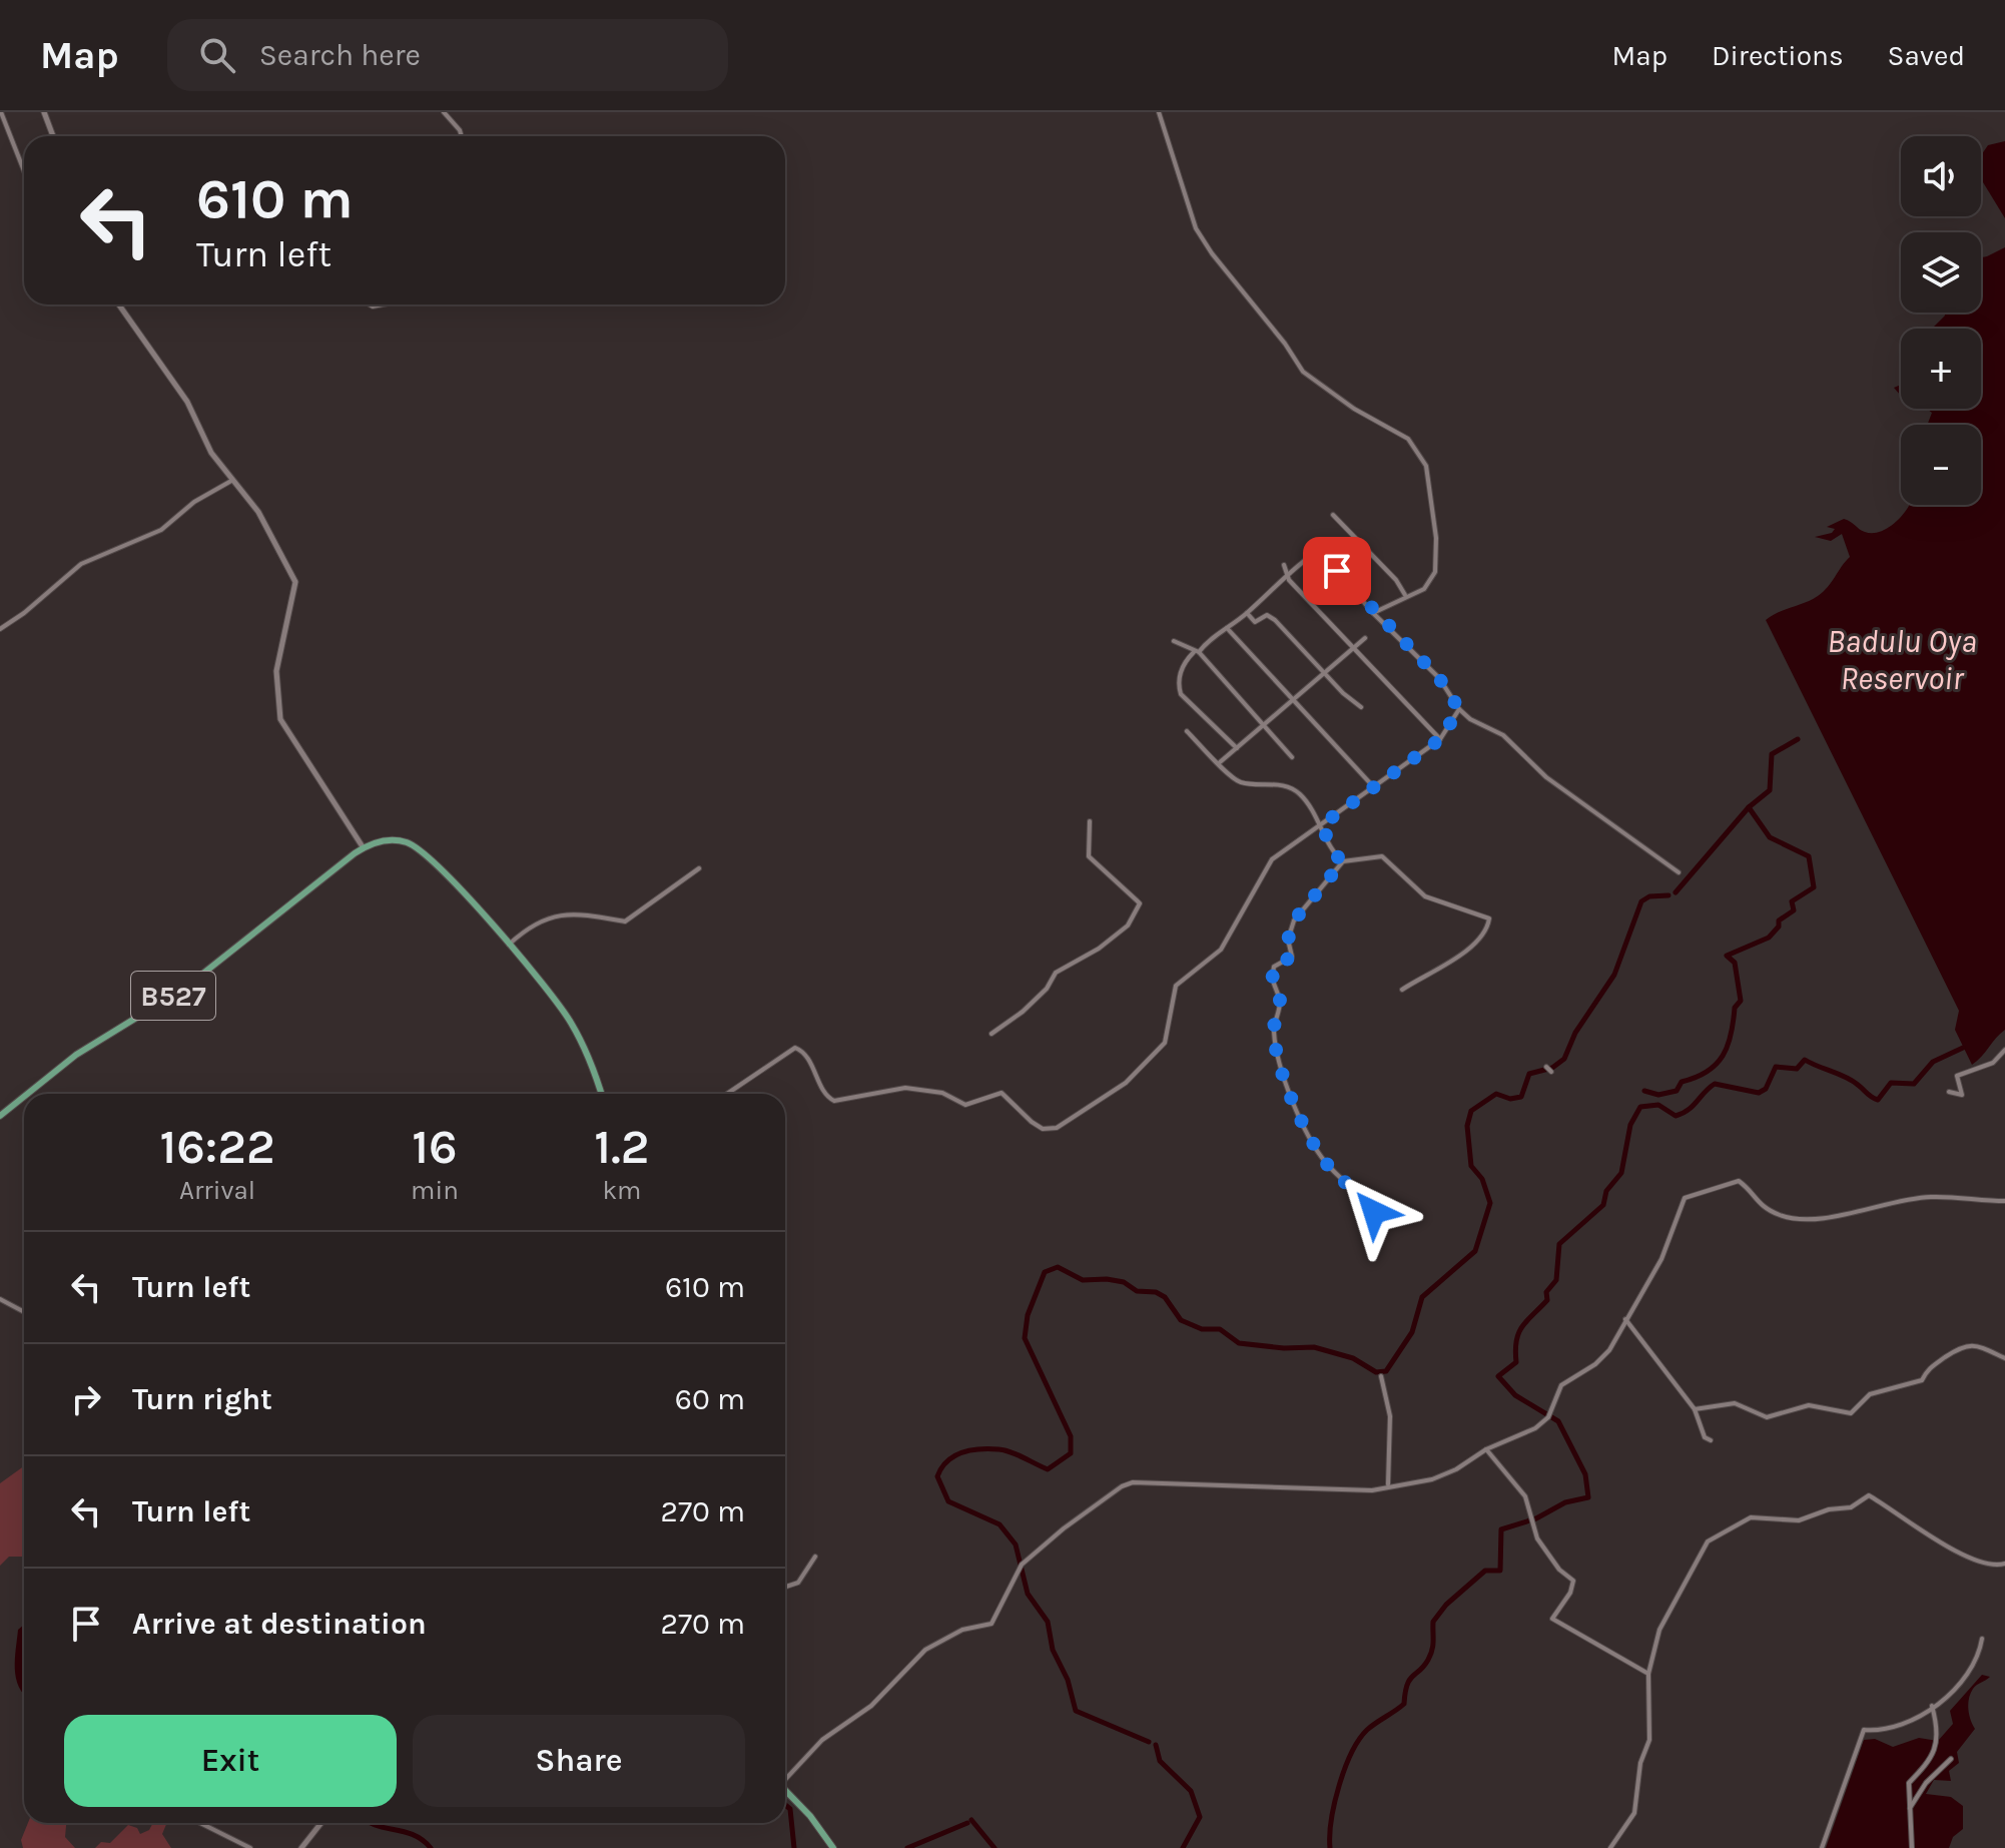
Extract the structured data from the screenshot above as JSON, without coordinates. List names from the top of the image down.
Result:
{
  "streets": {
    "main road": ["B527"]
  },
  "water": ["Badulu Oya Reservoir"],
  "page": {
    "header": "Map",
    "search": "Search here",
    "nav": ["Map", "Directions", "Saved"],
    "map_buttons": ["+", "−"],
    "turn": ["610 m", "Turn left"],
    "eta": [
      "16:22",
      "Arrival",
      "16",
      "min",
      "1.2",
      "km"
    ],
    "list": [
      {
        "name": "Turn left",
        "value": "610 m"
      },
      {
        "name": "Turn right",
        "value": "60 m"
      },
      {
        "name": "Turn left",
        "value": "270 m"
      },
      {
        "name": "Arrive at destination",
        "value": "270 m"
      }
    ],
    "buttons": ["Exit", "Share"]
  }
}
